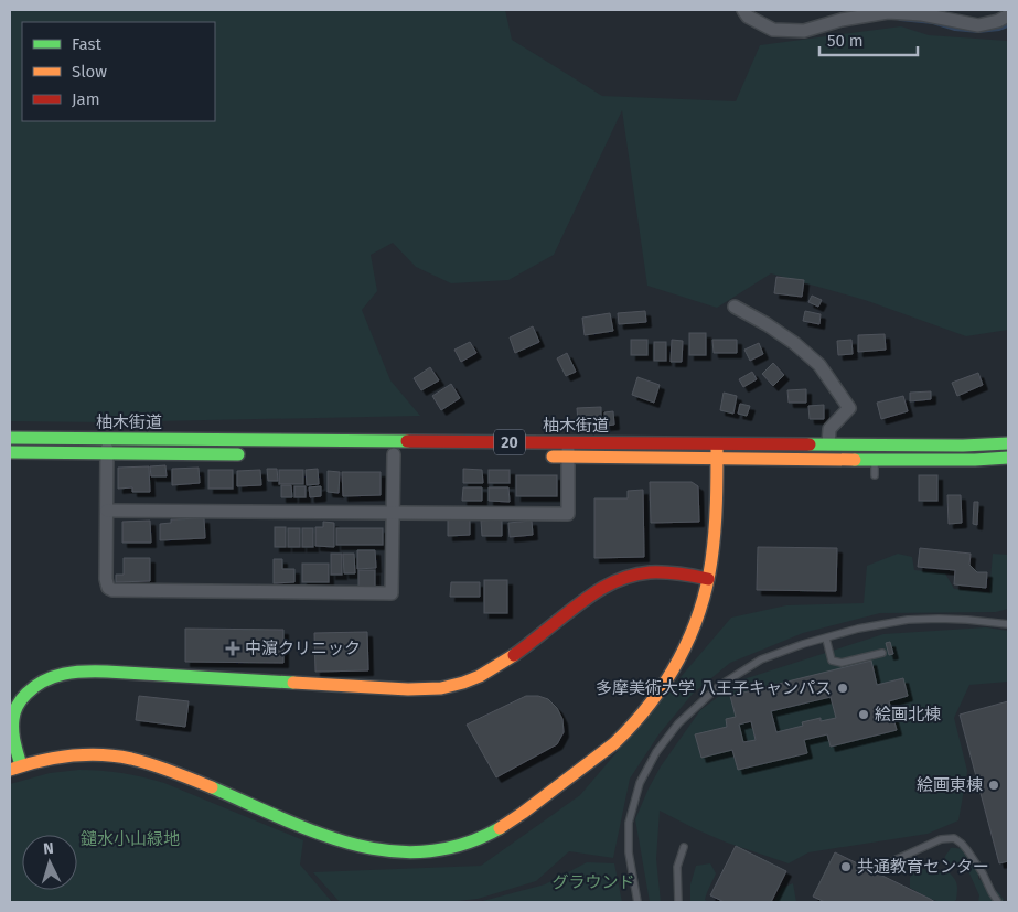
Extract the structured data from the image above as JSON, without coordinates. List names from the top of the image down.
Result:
{
  "streets": {
    "street": ["柚木街道", "20"]
  },
  "parks": ["鑓水小山緑地", "グラウンド"],
  "places": {
    "health": ["中濵クリニック"],
    "other": [
      "多摩美術大学 八王子キャンパス",
      "絵画北棟",
      "絵画東棟",
      "共通教育センター"
    ]
  },
  "legend": ["Fast", "Slow", "Jam"],
  "scale_bar": "50 m",
  "north": "top"
}
